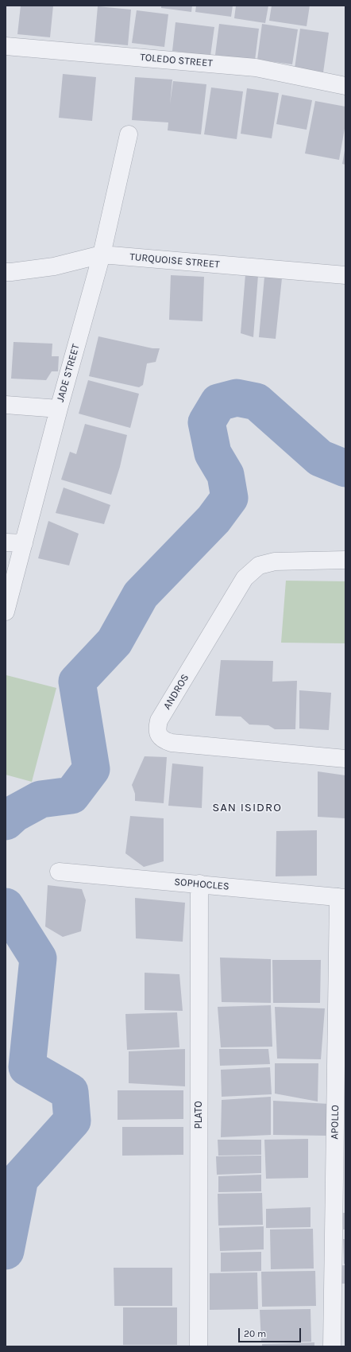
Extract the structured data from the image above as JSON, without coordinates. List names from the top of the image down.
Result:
{
  "streets": {
    "street": [
      "TOLEDO STREET",
      "TURQUOISE STREET",
      "JADE STREET",
      "ANDROS",
      "SOPHOCLES",
      "PLATO",
      "APOLLO"
    ]
  },
  "crossings": [
    ["TURQUOISE STREET", "JADE STREET"],
    ["SOPHOCLES", "PLATO"],
    ["SOPHOCLES", "APOLLO"]
  ],
  "districts": ["SAN ISIDRO"],
  "scale_bar": "20 m"
}
